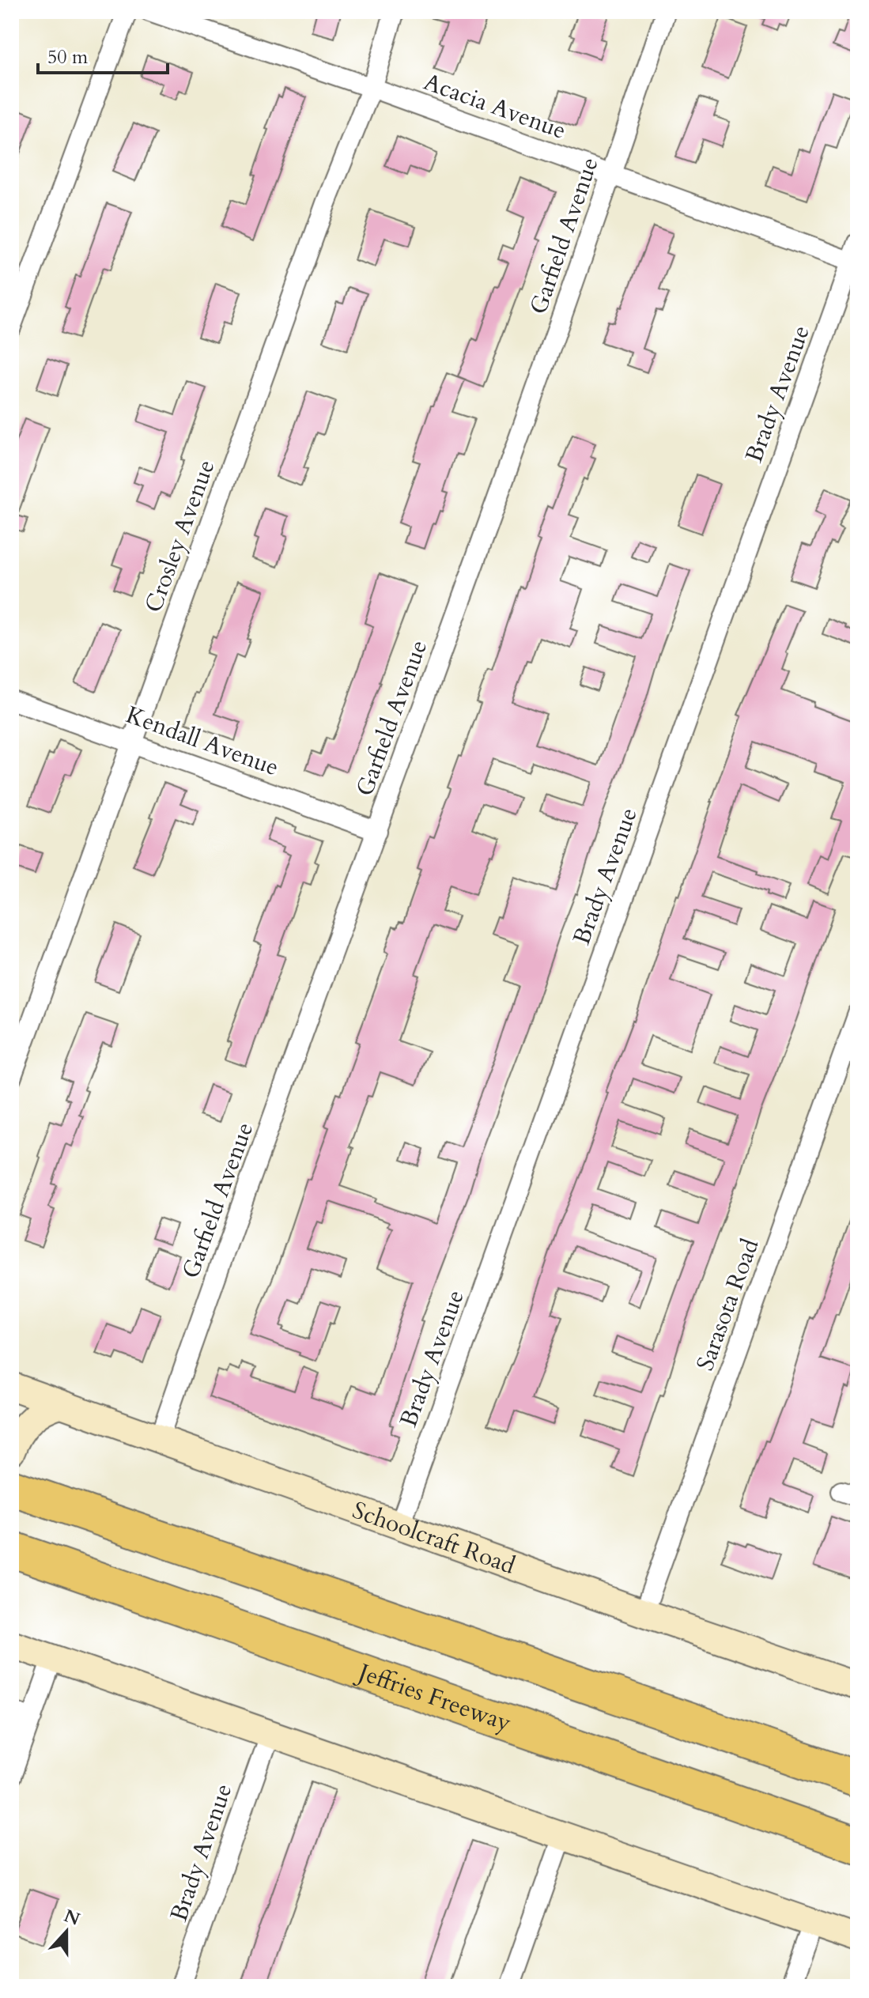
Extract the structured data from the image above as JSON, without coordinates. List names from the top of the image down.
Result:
{
  "streets": {
    "highway": ["Jeffries Freeway"],
    "main road": ["Schoolcraft Road"],
    "street": [
      "Acacia Avenue",
      "Garfield Avenue",
      "Brady Avenue",
      "Crosley Avenue",
      "Kendall Avenue",
      "Sarasota Road"
    ]
  },
  "crossings": [
    ["Acacia Avenue", "Garfield Avenue"],
    ["Acacia Avenue", "Brady Avenue"],
    ["Acacia Avenue", "Crosley Avenue"],
    ["Garfield Avenue", "Kendall Avenue"],
    ["Garfield Avenue", "Schoolcraft Road"],
    ["Brady Avenue", "Schoolcraft Road"],
    ["Crosley Avenue", "Kendall Avenue"],
    ["Sarasota Road", "Schoolcraft Road"]
  ],
  "scale_bar": "50 m",
  "north": "top"
}
